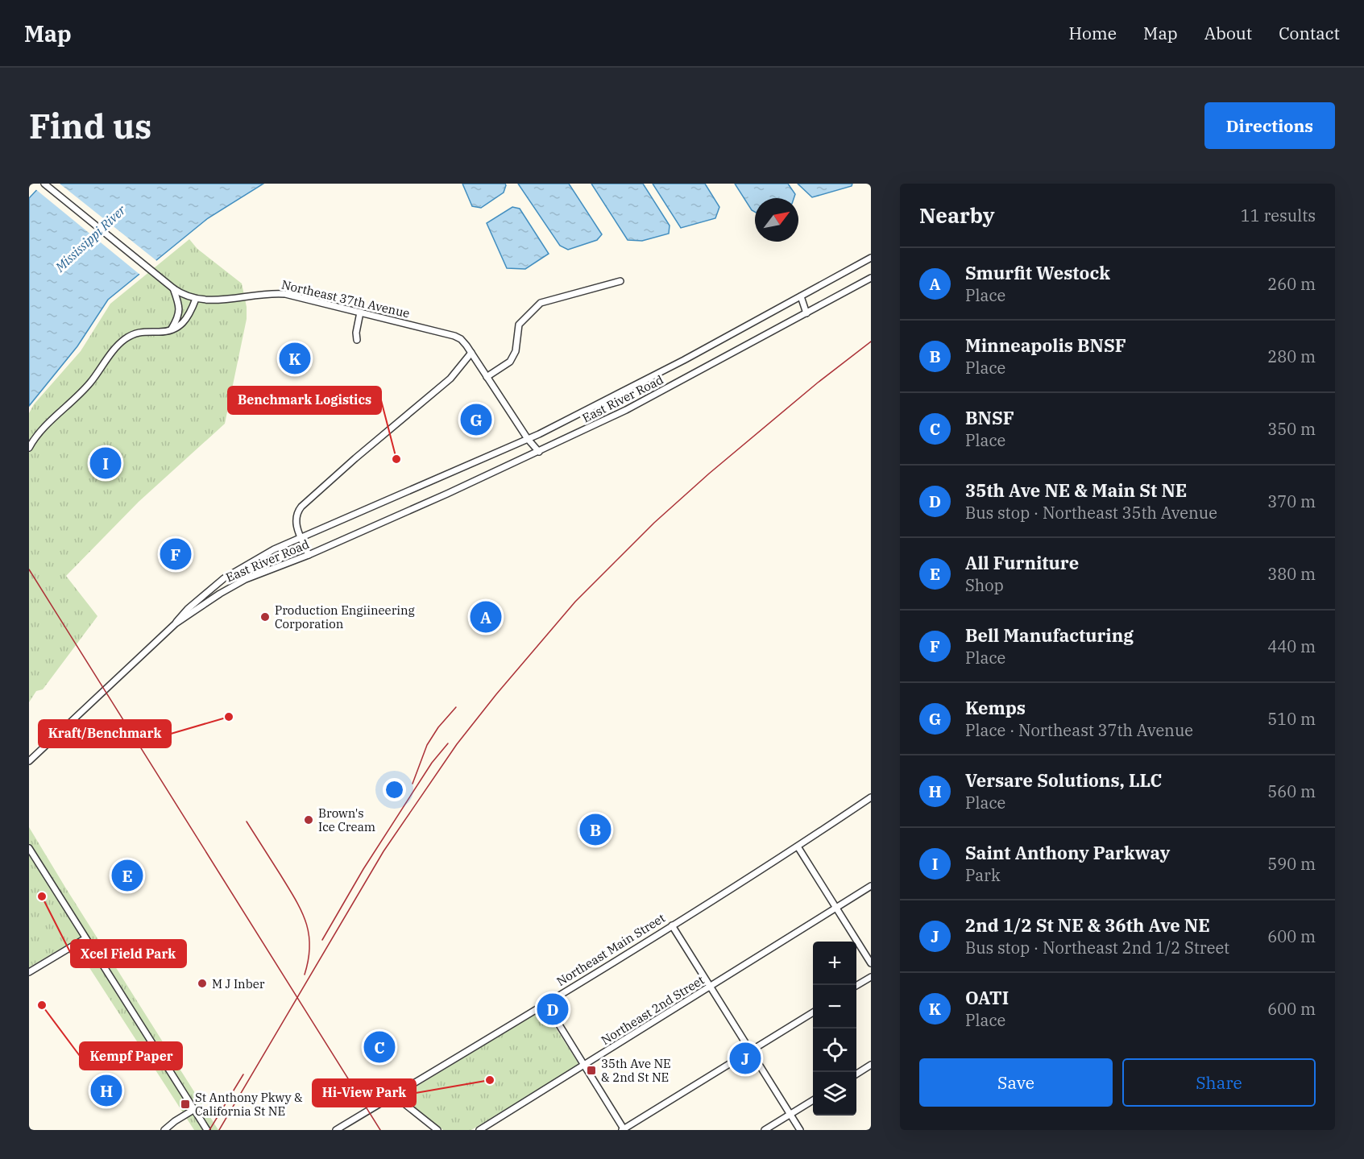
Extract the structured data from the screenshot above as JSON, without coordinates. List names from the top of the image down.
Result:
{
  "streets": {
    "street": [
      "Northeast 37th Avenue",
      "East River Road",
      "Northeast Main Street",
      "Northeast 2nd Street"
    ]
  },
  "crossings": [
    ["Northeast 37th Avenue", "East River Road"]
  ],
  "water": ["Mississippi River"],
  "places": {
    "other": [
      "Benchmark Logistics",
      "Production Engiineering Corporation",
      "Kraft/Benchmark",
      "Brown's Ice Cream",
      "Xcel Field Park",
      "M J Inber",
      "Kempf Paper",
      "Hi-View Park"
    ],
    "transit": ["35th Ave NE & 2nd St NE", "St Anthony Pkwy & California St NE"]
  },
  "north": "top right",
  "page": {
    "header": "Map",
    "nav": [
      "Home",
      "Map",
      "About",
      "Contact"
    ],
    "buttons": [
      "Directions",
      ["Save", "Share"]
    ],
    "title": "Find us",
    "heading": ["Nearby", "11 results"],
    "list": [
      {
        "mark": "A",
        "name": "Smurfit Westock",
        "note": "Place",
        "value": "260 m"
      },
      {
        "mark": "B",
        "name": "Minneapolis BNSF",
        "note": "Place",
        "value": "280 m"
      },
      {
        "mark": "C",
        "name": "BNSF",
        "note": "Place",
        "value": "350 m"
      },
      {
        "mark": "D",
        "name": "35th Ave NE & Main St NE",
        "note": "Bus stop · Northeast 35th Avenue",
        "value": "370 m"
      },
      {
        "mark": "E",
        "name": "All Furniture",
        "note": "Shop",
        "value": "380 m"
      },
      {
        "mark": "F",
        "name": "Bell Manufacturing",
        "note": "Place",
        "value": "440 m"
      },
      {
        "mark": "G",
        "name": "Kemps",
        "note": "Place · Northeast 37th Avenue",
        "value": "510 m"
      },
      {
        "mark": "H",
        "name": "Versare Solutions, LLC",
        "note": "Place",
        "value": "560 m"
      },
      {
        "mark": "I",
        "name": "Saint Anthony Parkway",
        "note": "Park",
        "value": "590 m"
      },
      {
        "mark": "J",
        "name": "2nd 1/2 St NE & 36th Ave NE",
        "note": "Bus stop · Northeast 2nd 1/2 Street",
        "value": "600 m"
      },
      {
        "mark": "K",
        "name": "OATI",
        "note": "Place",
        "value": "600 m"
      }
    ],
    "pins": [
      "K",
      "G",
      "I",
      "F",
      "A",
      "B",
      "E",
      "D",
      "C",
      "J",
      "H"
    ],
    "map_buttons": ["+", "−"]
  }
}
